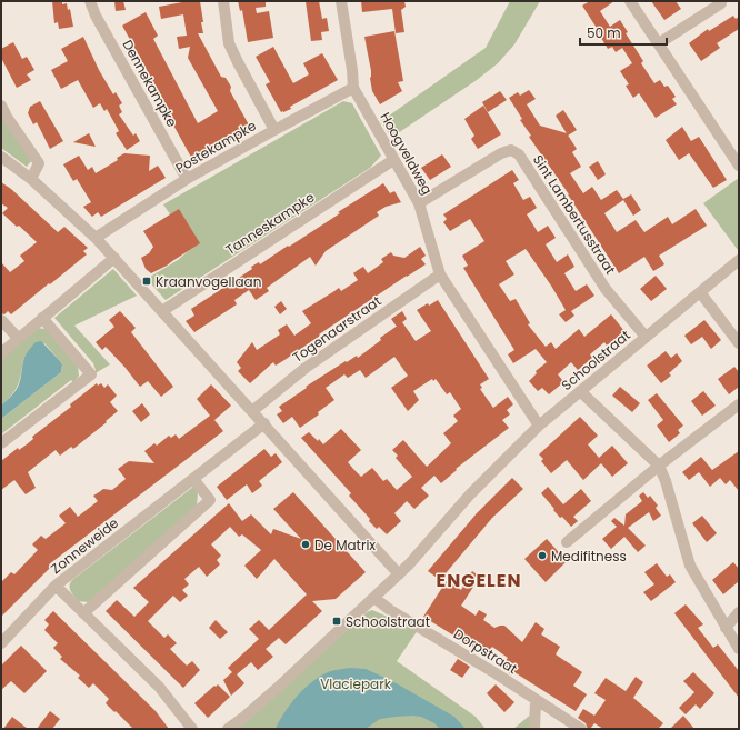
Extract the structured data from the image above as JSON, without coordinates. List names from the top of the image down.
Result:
{
  "streets": {
    "street": [
      "Dennekampke",
      "Postekampke",
      "Hoogveldweg",
      "Sint Lambertusstraat",
      "Tanneskampke",
      "Togenaarstraat",
      "Schoolstraat",
      "Zonneweide",
      "Dorpstraat"
    ]
  },
  "crossings": [
    ["Dennekampke", "Postekampke"],
    ["Postekampke", "Hoogveldweg"],
    ["Hoogveldweg", "Sint Lambertusstraat"],
    ["Hoogveldweg", "Tanneskampke"],
    ["Hoogveldweg", "Togenaarstraat"],
    ["Hoogveldweg", "Schoolstraat"],
    ["Sint Lambertusstraat", "Schoolstraat"],
    ["Schoolstraat", "Dorpstraat"]
  ],
  "districts": ["ENGELEN"],
  "parks": ["Vlaciepark"],
  "places": {
    "transit": ["Kraanvogellaan", "Schoolstraat"],
    "other": ["De Matrix", "Medifitness"]
  },
  "scale_bar": "50 m"
}
